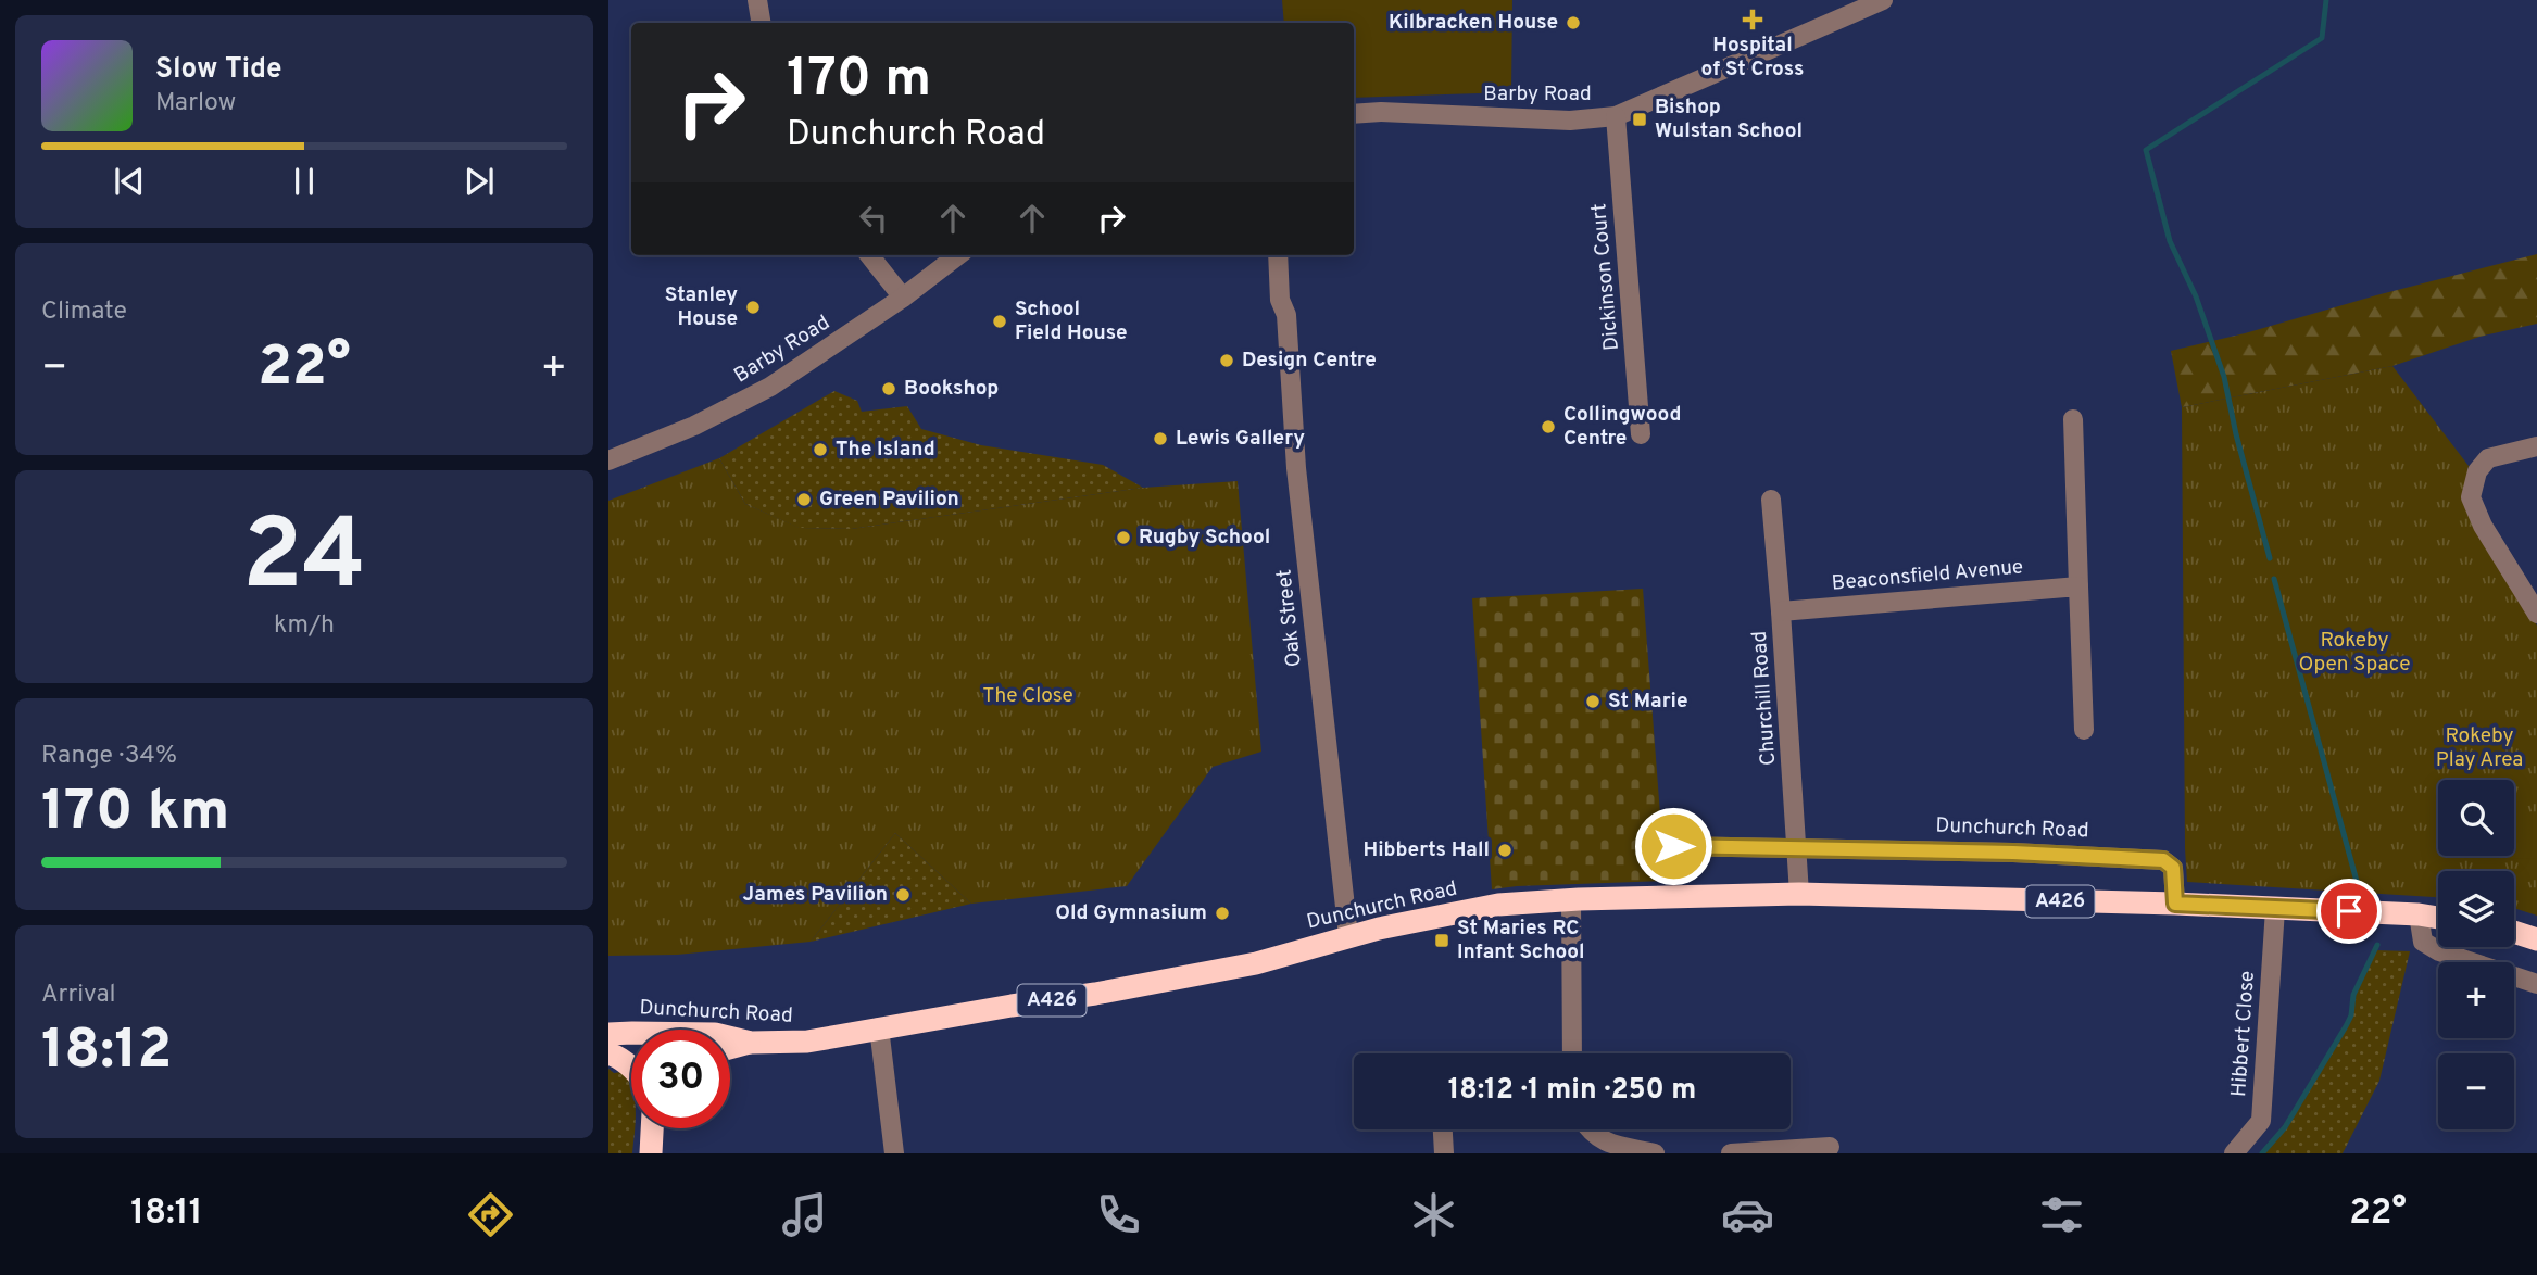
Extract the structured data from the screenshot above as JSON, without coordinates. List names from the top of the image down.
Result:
{
  "streets": {
    "highway": ["Dunchurch Road", "A426"],
    "street": [
      "Barby Road",
      "Dickinson Court",
      "Beaconsfield Avenue",
      "Oak Street",
      "Churchill Road",
      "Hibbert Close"
    ]
  },
  "crossings": [
    ["Barby Road", "Dickinson Court"],
    ["Beaconsfield Avenue", "Churchill Road"],
    ["Oak Street", "Dunchurch Road"],
    ["Churchill Road", "Dunchurch Road"],
    ["Dunchurch Road", "A426"],
    ["Dunchurch Road", "Hibbert Close"]
  ],
  "parks": ["Rokeby Open Space", "The Close", "Rokeby Play Area"],
  "places": {
    "health": ["Hospital of St Cross"],
    "other": [
      "Kilbracken House",
      "Stanley House",
      "School Field House",
      "Design Centre",
      "Bookshop",
      "Collingwood Centre",
      "Lewis Gallery",
      "The Island",
      "Green Pavilion",
      "Rugby School",
      "St Marie",
      "Hibberts Hall",
      "James Pavilion",
      "Old Gymnasium"
    ],
    "transit": ["Bishop Wulstan School", "St Maries RC Infant School"]
  },
  "page": {
    "turn": ["170 m", "Dunchurch Road"],
    "song": ["Slow Tide", "Marlow"],
    "tile": [
      "Climate",
      ["24", "km/h"],
      ["Range · 34%", "170 km"],
      ["Arrival", "18:12"]
    ],
    "heat": ["−", "22°", "+"],
    "map_buttons": ["+", "−"],
    "limit": "30",
    "trip": "18:12 · 1 min · 250 m",
    "tabs": ["18:11", "22°"]
  }
}
